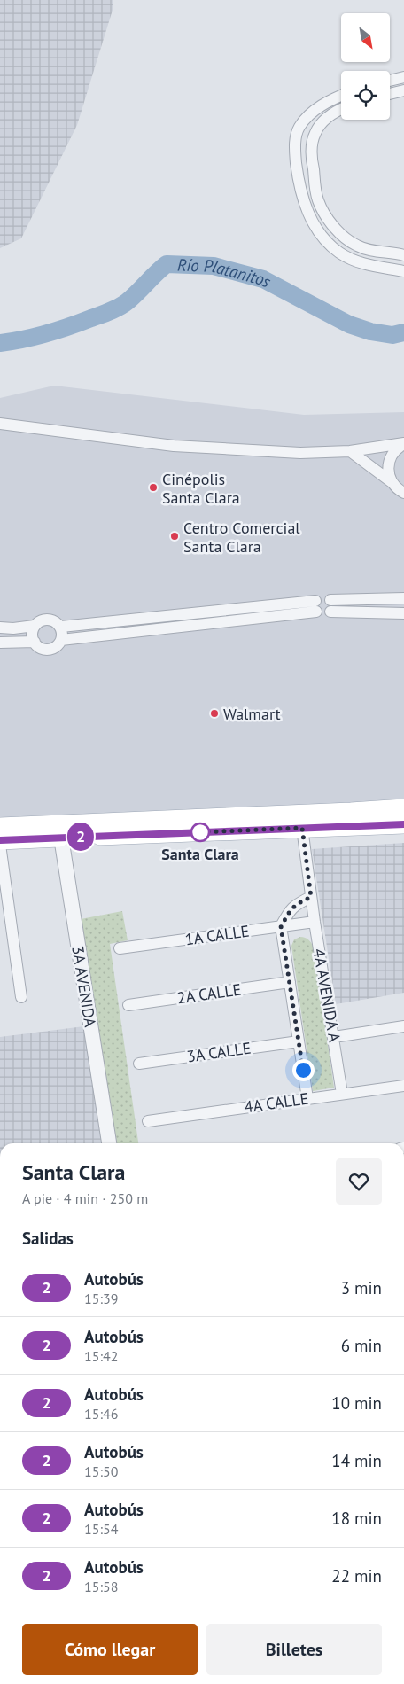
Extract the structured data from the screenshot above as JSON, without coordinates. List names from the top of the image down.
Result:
{
  "streets": {
    "street": [
      "1A CALLE",
      "3A AVENIDA",
      "2A CALLE",
      "4A AVENIDA A",
      "3A CALLE",
      "4A CALLE"
    ]
  },
  "crossings": [
    ["1A CALLE", "4A AVENIDA A"],
    ["4A AVENIDA A", "4A CALLE"]
  ],
  "water": ["Río Platanitos"],
  "places": [
    "Cinépolis Santa Clara",
    "Centro Comercial Santa Clara",
    "Walmart",
    "Santa Clara"
  ],
  "lines": ["bus line 2"],
  "north": "bottom right",
  "page": {
    "on_map": "2",
    "heading": [
      ["Santa Clara", "A pie · 4 min · 250 m"],
      "Salidas"
    ],
    "list": [
      {
        "mark": "2",
        "name": "Autobús",
        "note": "15:39",
        "value": "3 min"
      },
      {
        "mark": "2",
        "name": "Autobús",
        "note": "15:42",
        "value": "6 min"
      },
      {
        "mark": "2",
        "name": "Autobús",
        "note": "15:46",
        "value": "10 min"
      },
      {
        "mark": "2",
        "name": "Autobús",
        "note": "15:50",
        "value": "14 min"
      },
      {
        "mark": "2",
        "name": "Autobús",
        "note": "15:54",
        "value": "18 min"
      },
      {
        "mark": "2",
        "name": "Autobús",
        "note": "15:58",
        "value": "22 min"
      }
    ],
    "buttons": ["Cómo llegar", "Billetes"]
  }
}
